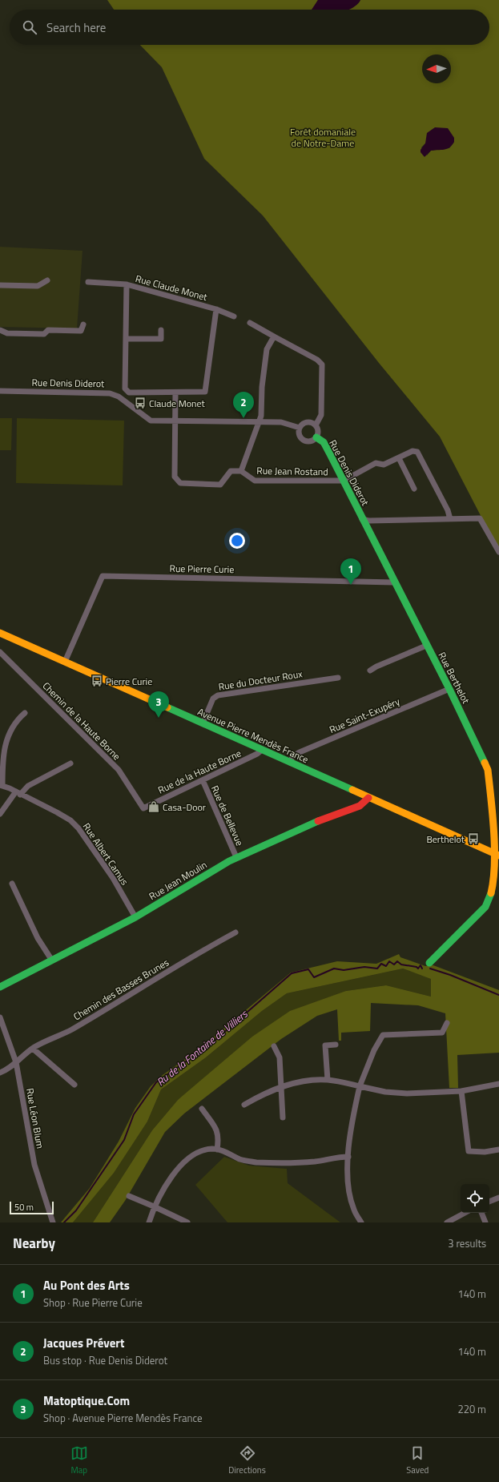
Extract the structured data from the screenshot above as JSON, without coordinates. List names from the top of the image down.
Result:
{
  "streets": {
    "street": [
      "Rue Claude Monet",
      "Rue Denis Diderot",
      "Rue Jean Rostand",
      "Rue Pierre Curie",
      "Rue Berthelot",
      "Rue du Docteur Roux",
      "Rue Saint-Exupéry",
      "Chemin de la Haute Borne",
      "Avenue Pierre Mendès France",
      "Rue de la Haute Borne",
      "Rue de Bellevue",
      "Rue Albert Camus",
      "Rue Jean Moulin",
      "Chemin des Basses Brunes",
      "Rue Léon Blum"
    ]
  },
  "crossings": [
    ["Rue Denis Diderot", "Rue Jean Rostand"],
    ["Rue Denis Diderot", "Rue Berthelot"],
    ["Rue Pierre Curie", "Rue Berthelot"],
    ["Rue Pierre Curie", "Avenue Pierre Mendès France"],
    ["Rue Berthelot", "Rue Saint-Exupéry"],
    ["Rue Berthelot", "Avenue Pierre Mendès France"],
    ["Rue du Docteur Roux", "Avenue Pierre Mendès France"],
    ["Rue Saint-Exupéry", "Avenue Pierre Mendès France"],
    ["Chemin de la Haute Borne", "Rue de la Haute Borne"],
    ["Avenue Pierre Mendès France", "Rue de la Haute Borne"],
    ["Avenue Pierre Mendès France", "Rue Jean Moulin"],
    ["Rue de la Haute Borne", "Rue de Bellevue"],
    ["Rue de Bellevue", "Rue Jean Moulin"],
    ["Rue Albert Camus", "Rue Jean Moulin"],
    ["Chemin des Basses Brunes", "Rue Léon Blum"]
  ],
  "water": ["Ru de la Fontaine de Villiers"],
  "parks": ["Forêt domaniale de Notre-Dame"],
  "places": {
    "bus stop": ["Claude Monet", "Pierre Curie", "Berthelot"],
    "shop": ["Casa-Door"]
  },
  "scale_bar": "50 m",
  "north": "left",
  "page": {
    "search": "Search here",
    "pins": ["2", "1", "3"],
    "scale": "50 m",
    "heading": ["Nearby", "3 results"],
    "list": [
      {
        "mark": "1",
        "name": "Au Pont des Arts",
        "note": "Shop · Rue Pierre Curie",
        "value": "140 m"
      },
      {
        "mark": "2",
        "name": "Jacques Prévert",
        "note": "Bus stop · Rue Denis Diderot",
        "value": "140 m"
      },
      {
        "mark": "3",
        "name": "Matoptique.Com",
        "note": "Shop · Avenue Pierre Mendès France",
        "value": "220 m"
      }
    ],
    "nav": ["Map", "Directions", "Saved"]
  }
}
